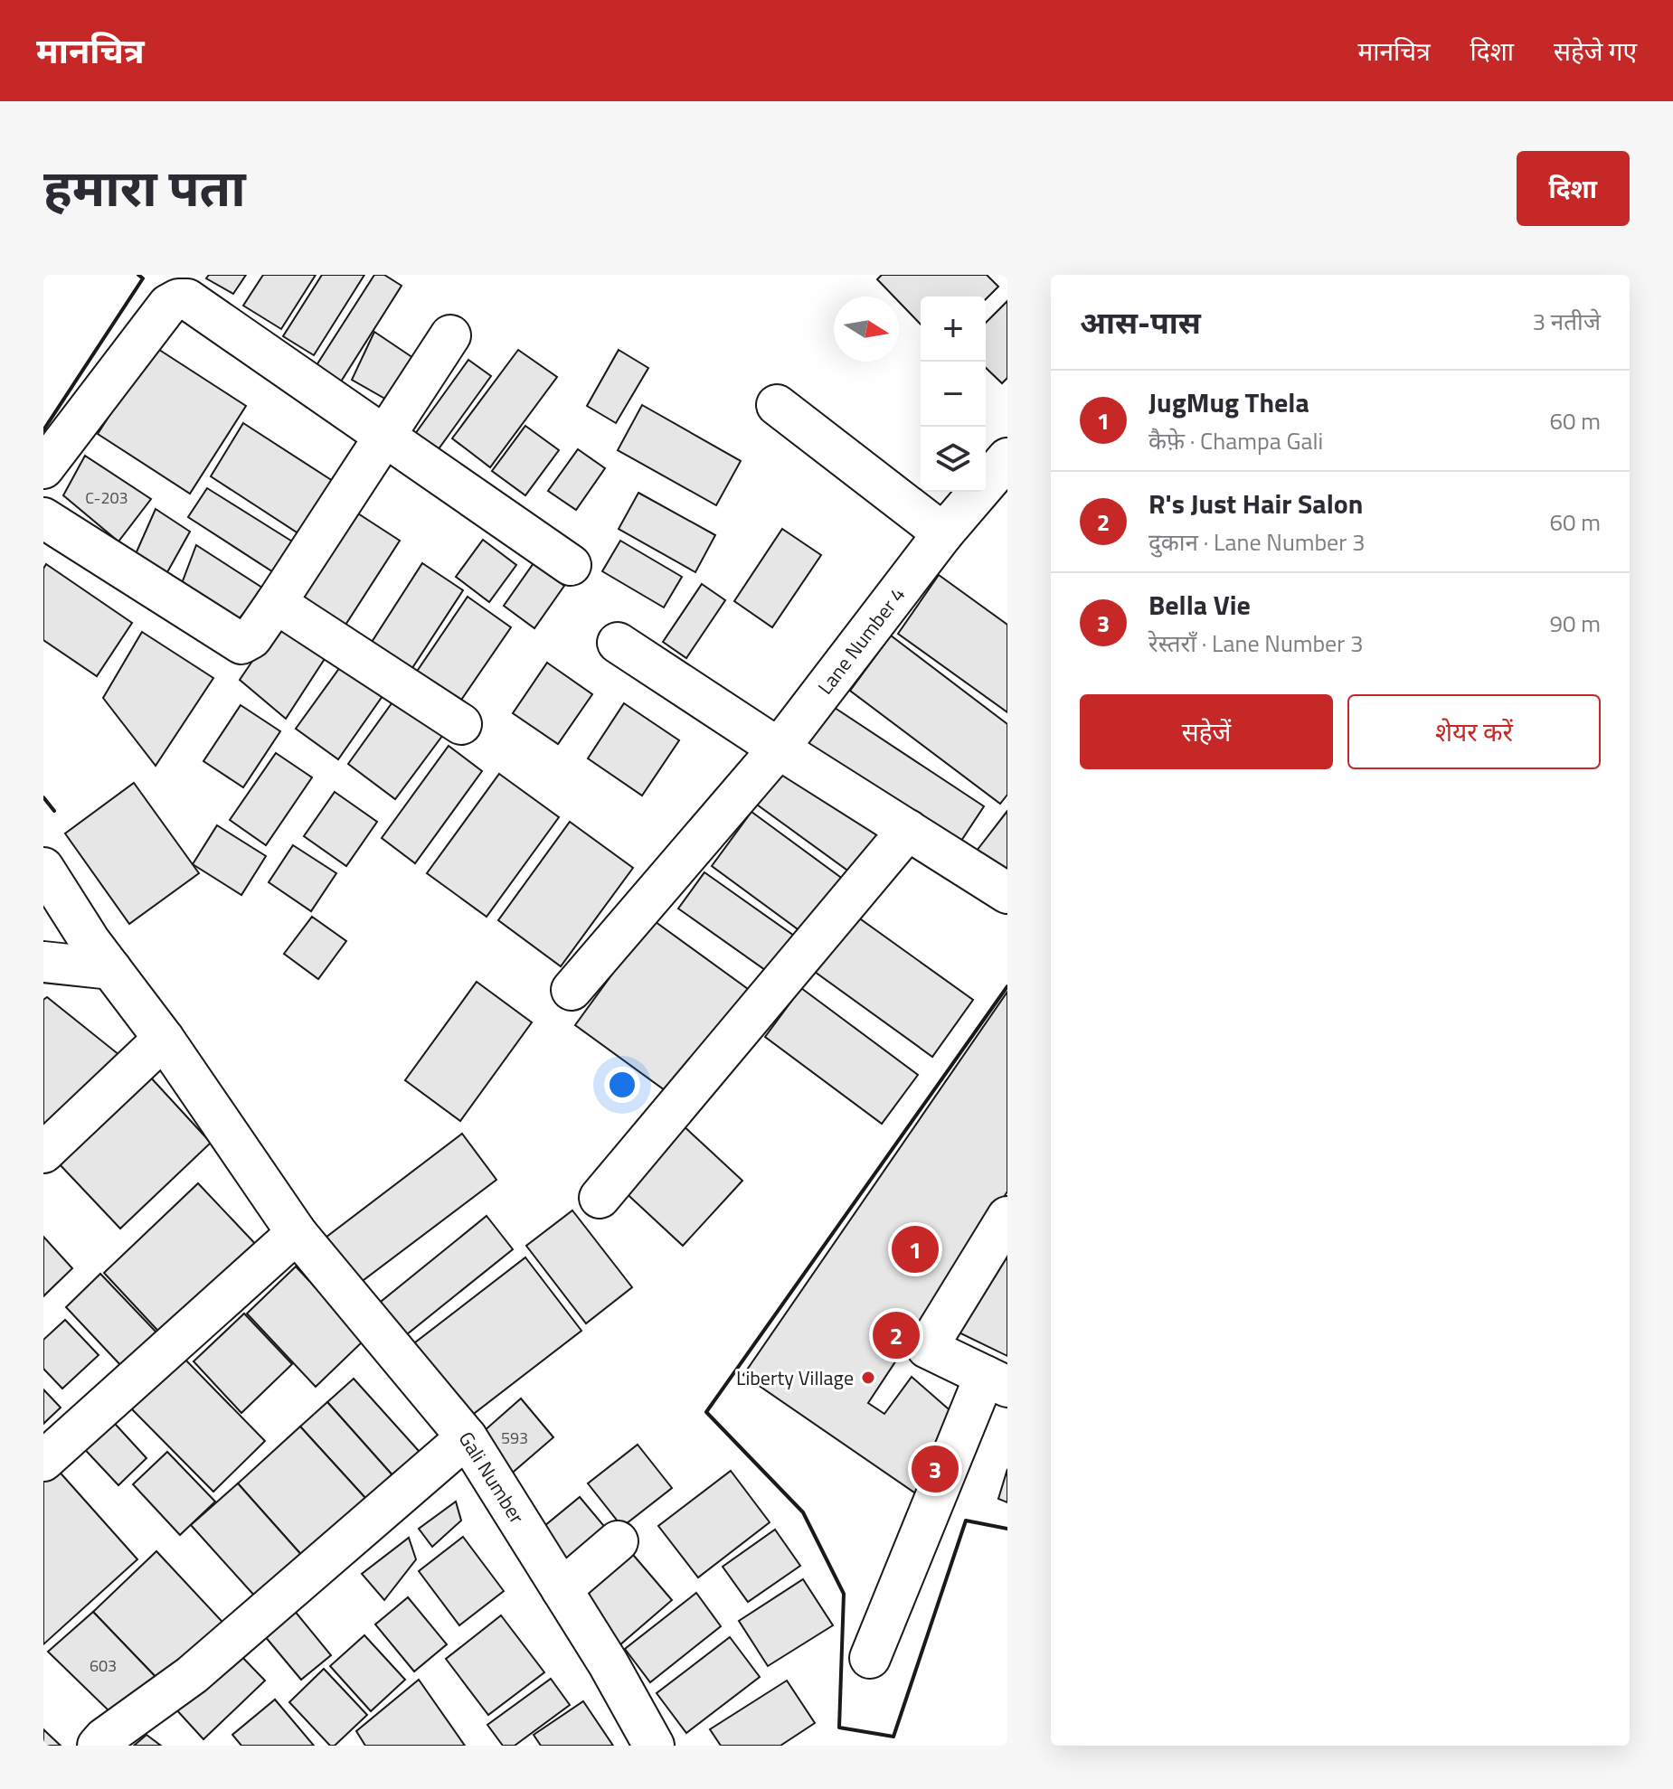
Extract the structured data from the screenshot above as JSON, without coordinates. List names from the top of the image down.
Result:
{
  "streets": {
    "street": ["Lane Number 4", "Gali Number"]
  },
  "places": ["Liberty Village"],
  "house_numbers": ["C-203", "593", "603"],
  "north": "right",
  "page": {
    "header": "मानचित्र",
    "nav": ["मानचित्र", "दिशा", "सहेजे गए"],
    "title": "हमारा पता",
    "buttons": [
      "दिशा",
      ["सहेजें", "शेयर करें"]
    ],
    "heading": ["आस-पास", "3 नतीजे"],
    "map_buttons": ["+", "−"],
    "list": [
      {
        "mark": "1",
        "name": "JugMug Thela",
        "note": "कैफ़े · Champa Gali",
        "value": "60 m"
      },
      {
        "mark": "2",
        "name": "R's Just Hair Salon",
        "note": "दुकान · Lane Number 3",
        "value": "60 m"
      },
      {
        "mark": "3",
        "name": "Bella Vie",
        "note": "रेस्तराँ · Lane Number 3",
        "value": "90 m"
      }
    ],
    "pins": ["1", "2", "3"]
  }
}
